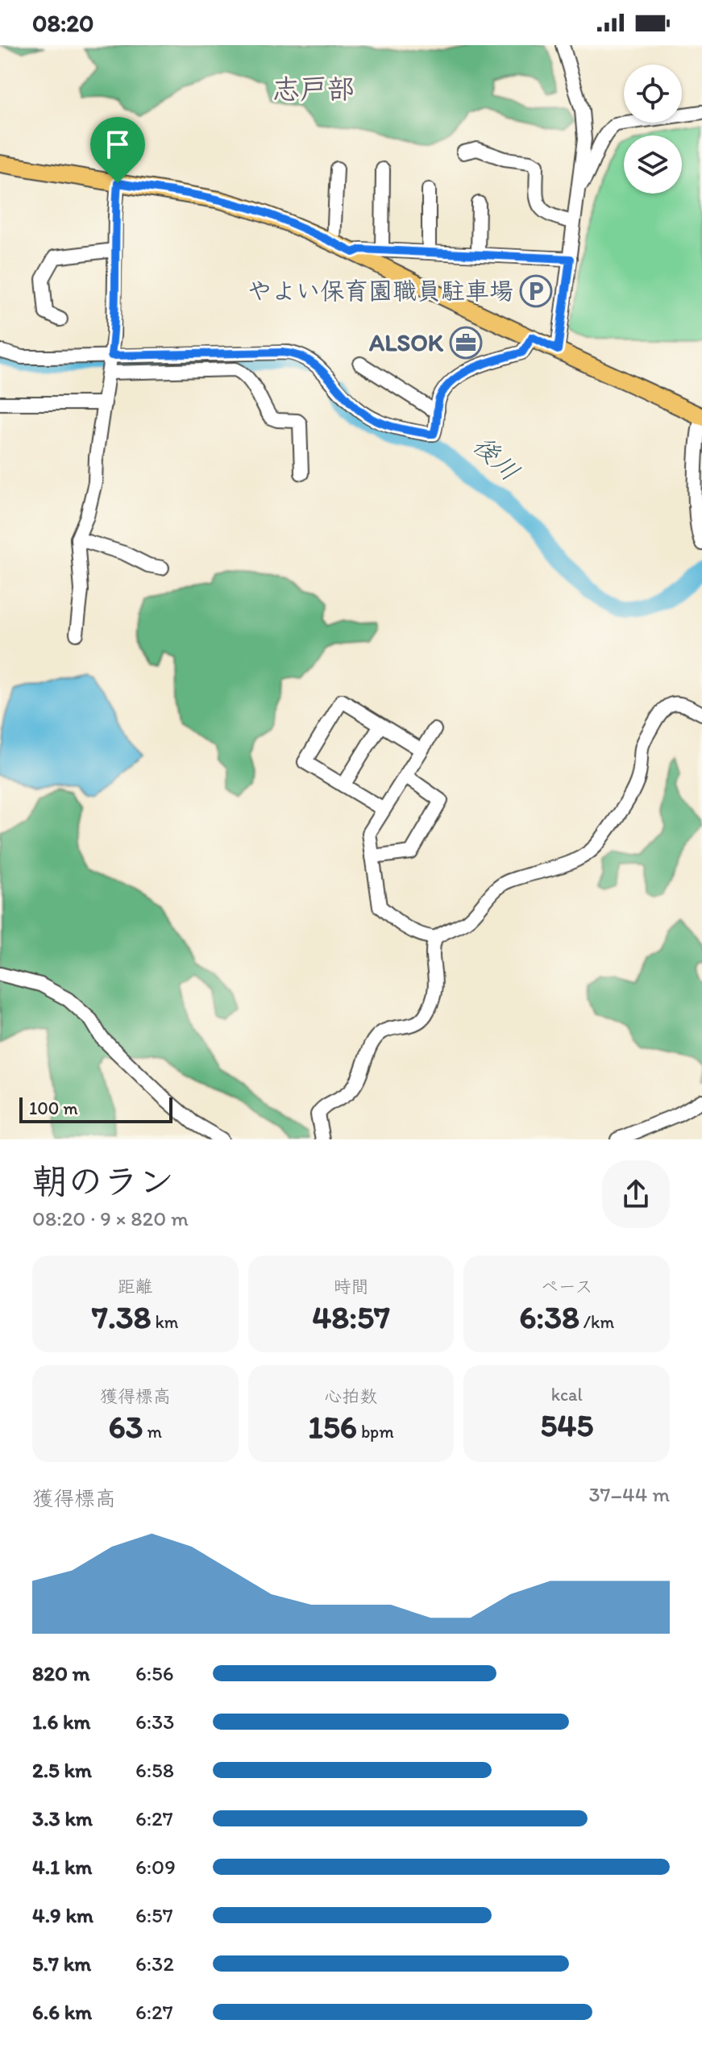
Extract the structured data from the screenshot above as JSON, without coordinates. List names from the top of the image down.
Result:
{
  "districts": ["志戸部"],
  "water": ["後川"],
  "places": {
    "parking": ["やよい保育園職員駐車場"],
    "office": ["ALSOK"]
  },
  "scale_bar": "100 m",
  "page": {
    "status": "08:20",
    "scale": "100 m",
    "heading": ["朝のラン", "08:20 · 9 × 820 m"],
    "stats": [
      ["距離", "7.38 km"],
      ["時間", "48:57"],
      ["ペース", "6:38 /km"],
      ["獲得標高", "63 m"],
      ["心拍数", "156 bpm"],
      ["kcal", "545"]
    ],
    "chart": ["獲得標高", "37–44 m"],
    "list": [
      {
        "name": "820 m",
        "note": "6:56"
      },
      {
        "name": "1.6 km",
        "note": "6:33"
      },
      {
        "name": "2.5 km",
        "note": "6:58"
      },
      {
        "name": "3.3 km",
        "note": "6:27"
      },
      {
        "name": "4.1 km",
        "note": "6:09"
      },
      {
        "name": "4.9 km",
        "note": "6:57"
      },
      {
        "name": "5.7 km",
        "note": "6:32"
      },
      {
        "name": "6.6 km",
        "note": "6:27"
      }
    ]
  }
}
